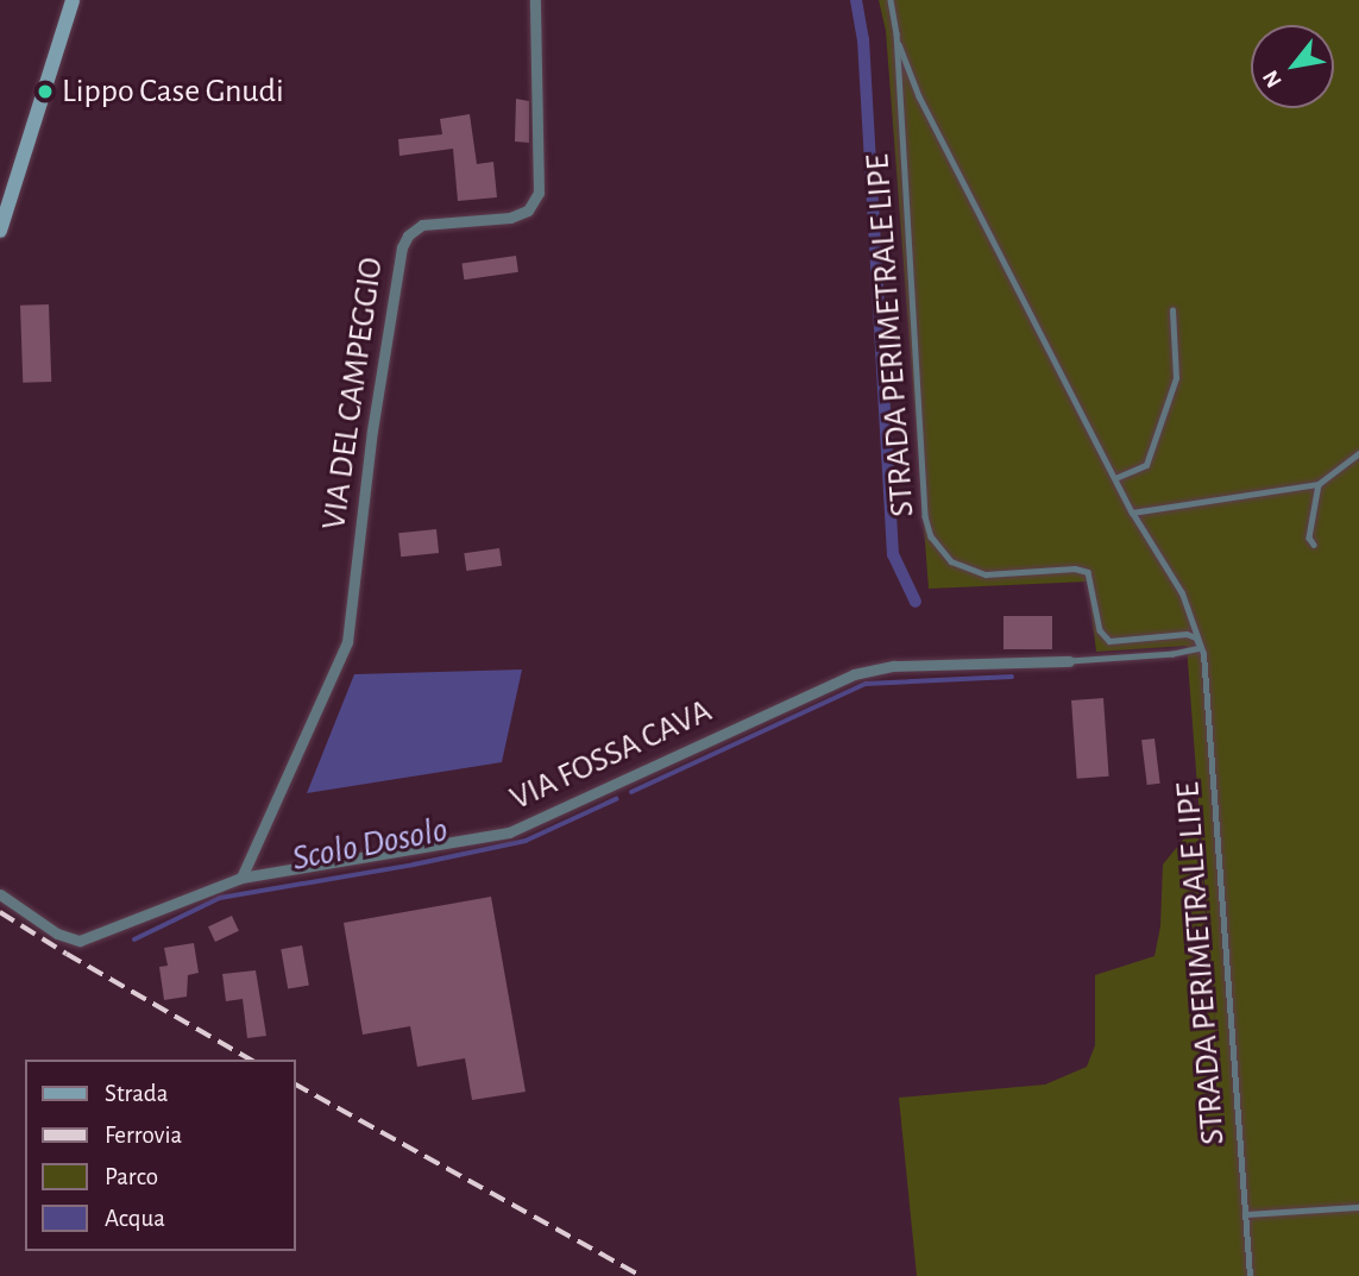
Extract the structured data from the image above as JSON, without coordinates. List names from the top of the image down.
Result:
{
  "streets": {
    "street": ["VIA DEL CAMPEGGIO", "VIA FOSSA CAVA"],
    "lane": ["STRADA PERIMETRALE LIPE"]
  },
  "crossings": [
    ["VIA DEL CAMPEGGIO", "VIA FOSSA CAVA"]
  ],
  "water": ["Scolo Dosolo"],
  "places": ["Lippo Case Gnudi"],
  "legend": [
    "Strada",
    "Ferrovia",
    "Parco",
    "Acqua"
  ],
  "north": "bottom left"
}
